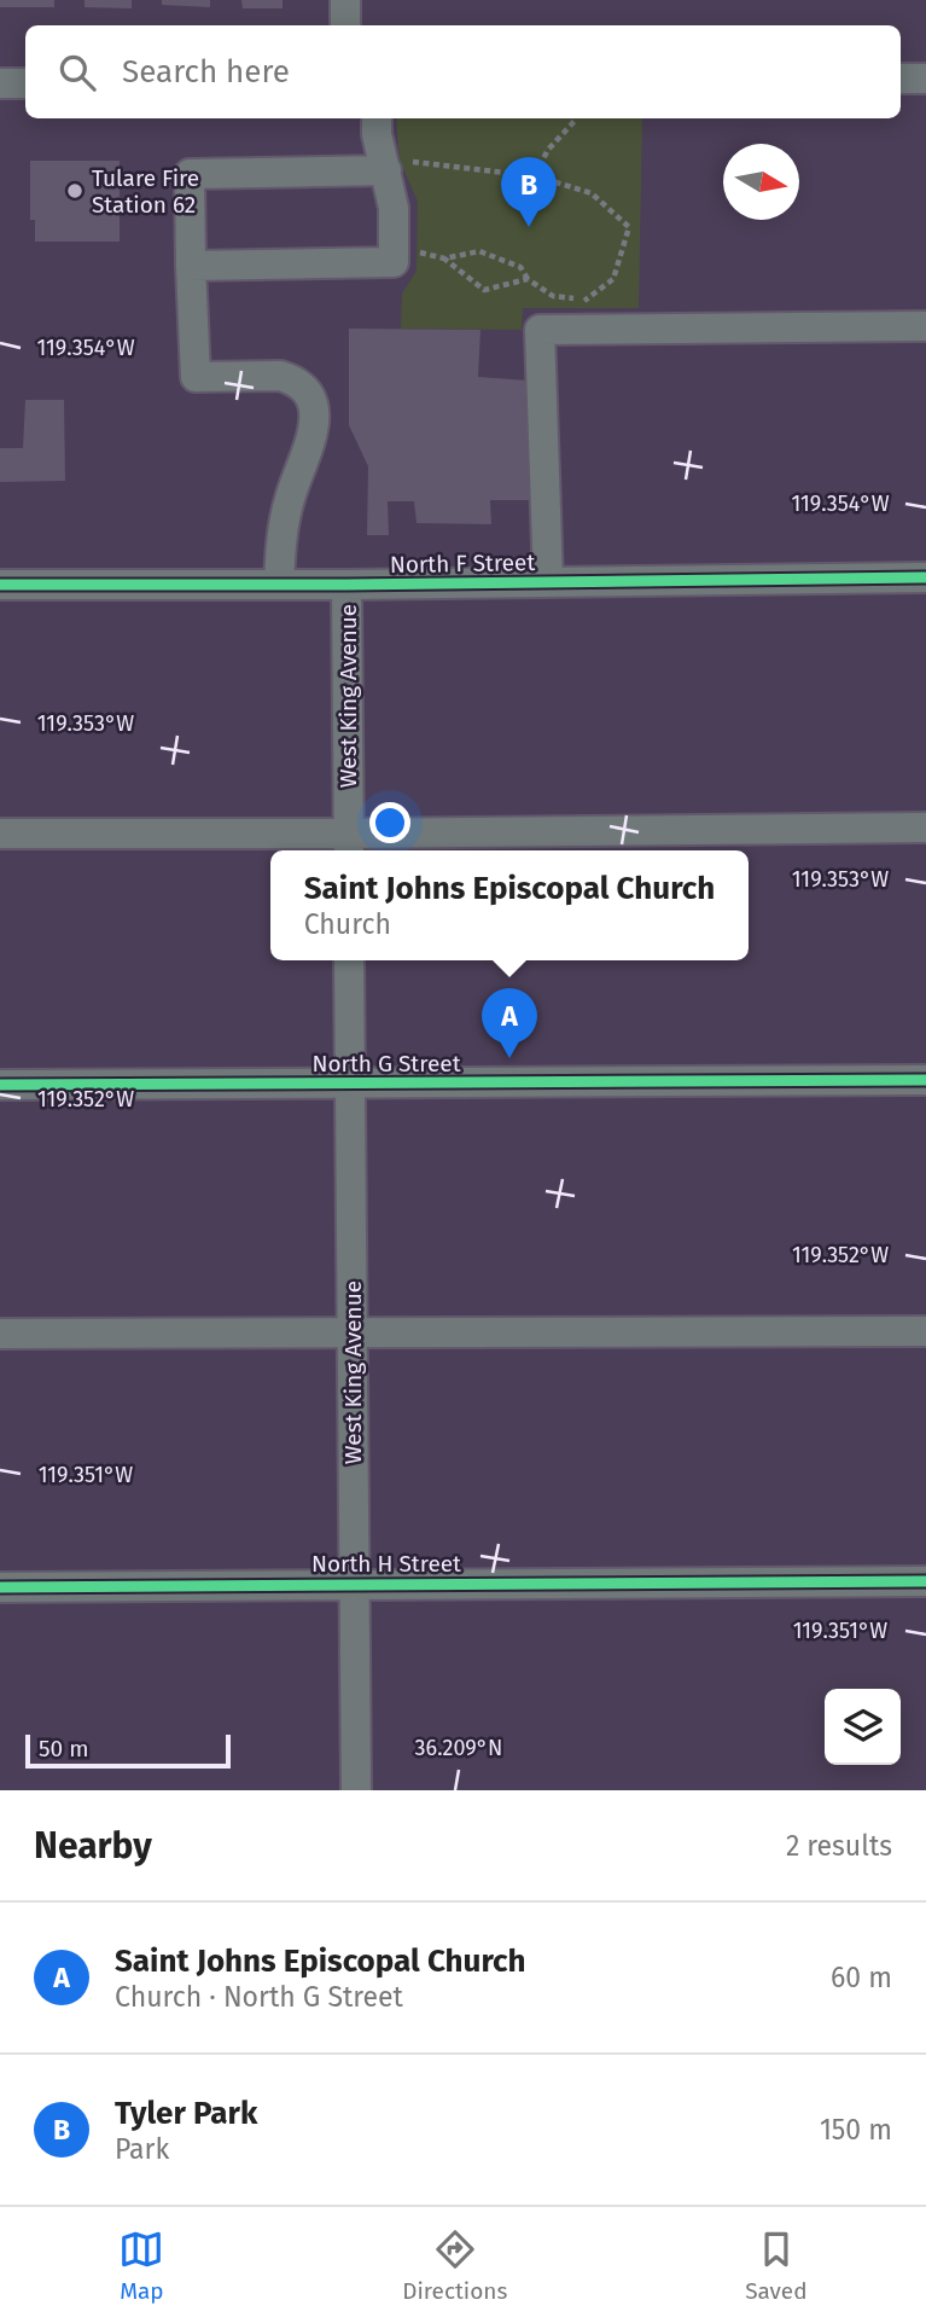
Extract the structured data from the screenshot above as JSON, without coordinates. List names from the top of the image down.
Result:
{
  "streets": {
    "street": [
      "North F Street",
      "West King Avenue",
      "North G Street",
      "North H Street"
    ]
  },
  "crossings": [
    ["North F Street", "West King Avenue"],
    ["West King Avenue", "North G Street"],
    ["West King Avenue", "North H Street"]
  ],
  "places": ["Tulare Fire Station 62"],
  "scale_bar": "50 m",
  "north": "right",
  "page": {
    "search": "Search here",
    "pins": ["B", "A"],
    "popup": ["Saint Johns Episcopal Church", "Church"],
    "scale": "50 m",
    "heading": ["Nearby", "2 results"],
    "list": [
      {
        "mark": "A",
        "name": "Saint Johns Episcopal Church",
        "note": "Church · North G Street",
        "value": "60 m"
      },
      {
        "mark": "B",
        "name": "Tyler Park",
        "note": "Park",
        "value": "150 m"
      }
    ],
    "nav": ["Map", "Directions", "Saved"]
  },
  "coordinates": [
    "119.354°W",
    "119.353°W",
    "119.352°W",
    "119.351°W",
    "36.209°N"
  ]
}
